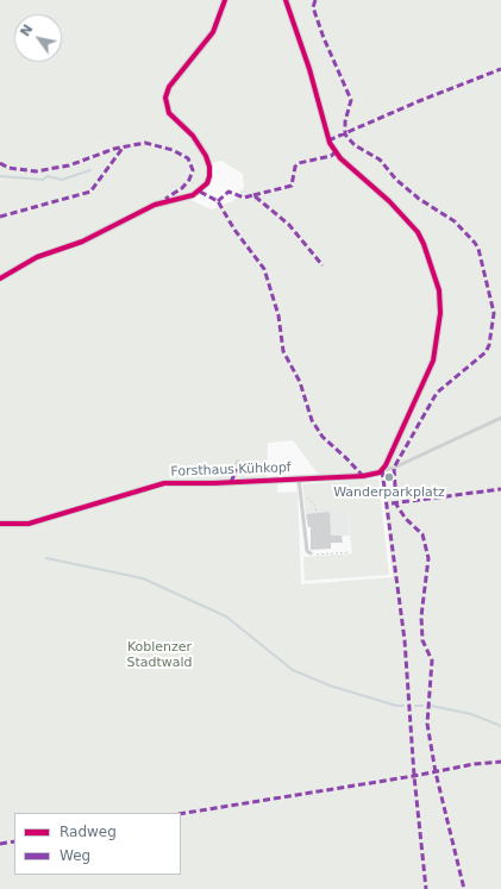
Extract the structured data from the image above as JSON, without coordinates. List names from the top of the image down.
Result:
{
  "streets": {
    "street": ["Forsthaus Kühkopf"]
  },
  "parks": ["Koblenzer Stadtwald"],
  "places": ["Wanderparkplatz"],
  "legend": ["Radweg", "Weg"],
  "north": "top left"
}
